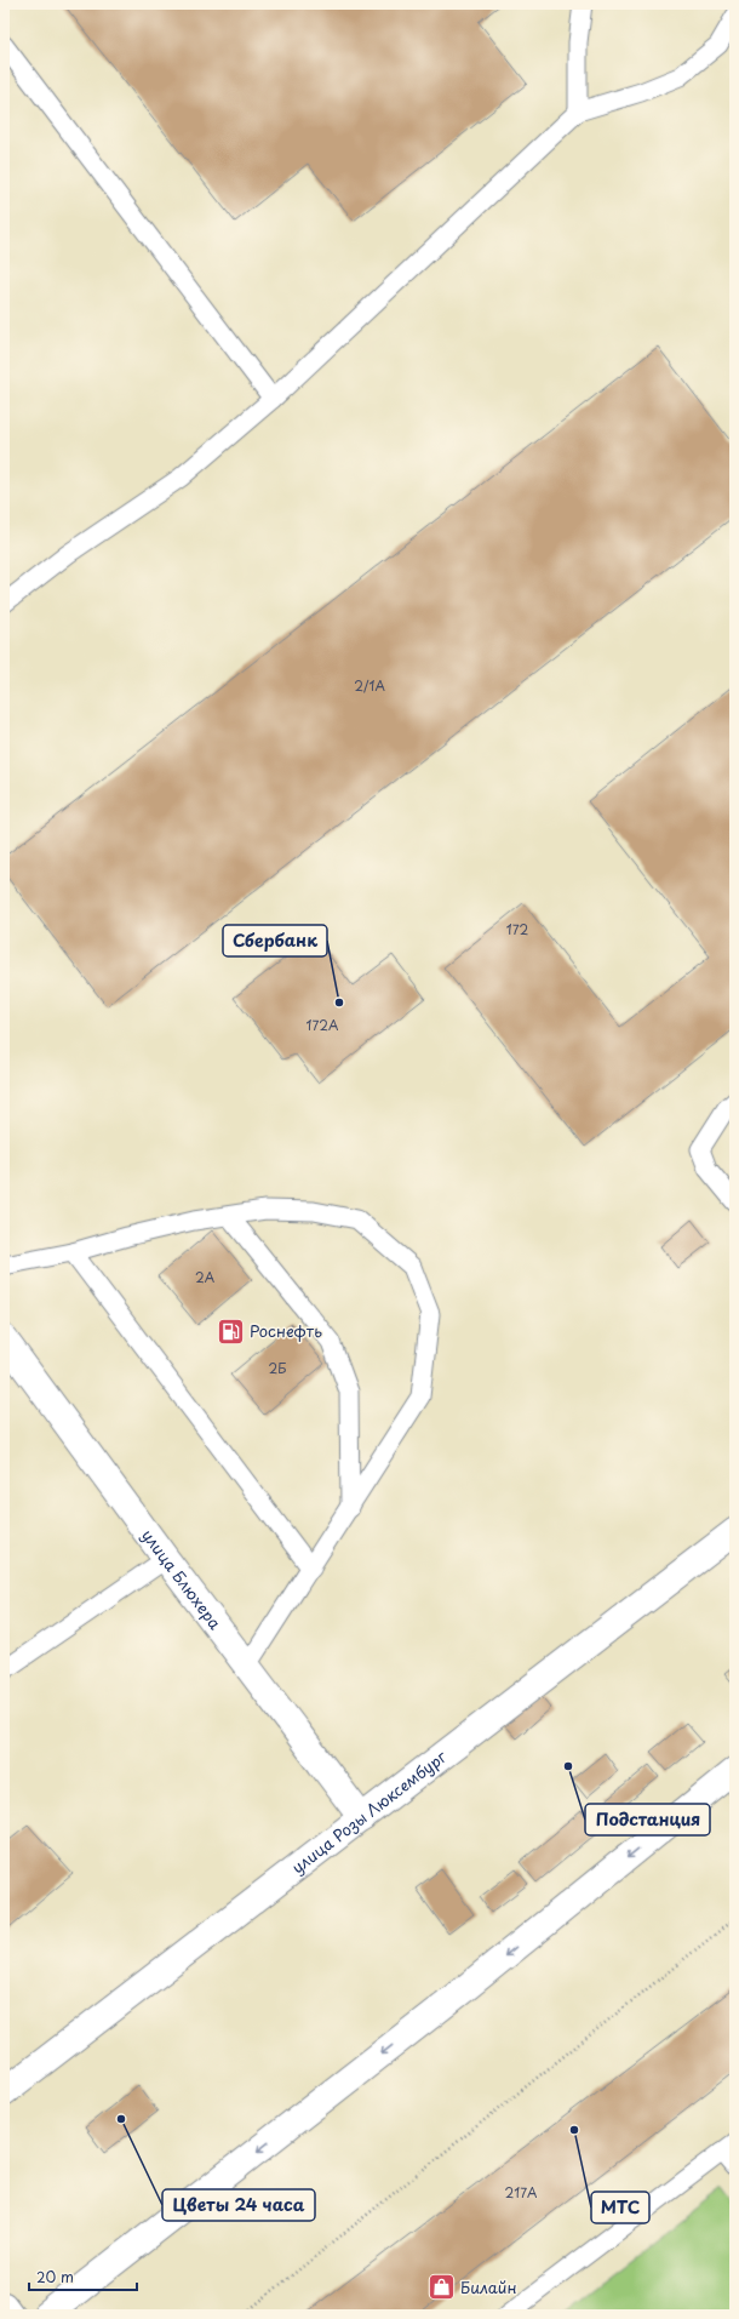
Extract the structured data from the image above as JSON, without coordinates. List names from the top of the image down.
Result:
{
  "streets": {
    "street": ["улица Блюхера", "улица Розы Люксембург"]
  },
  "crossings": [
    ["улица Блюхера", "улица Розы Люксембург"]
  ],
  "places": {
    "other": [
      "Сбербанк",
      "Подстанция",
      "Цветы 24 часа",
      "МТС"
    ],
    "fuel station": ["Роснефть"],
    "shop": ["Билайн"]
  },
  "house_numbers": [
    "2/1А",
    "172",
    "172А",
    "2А",
    "2Б",
    "217А"
  ],
  "scale_bar": "20 m"
}
